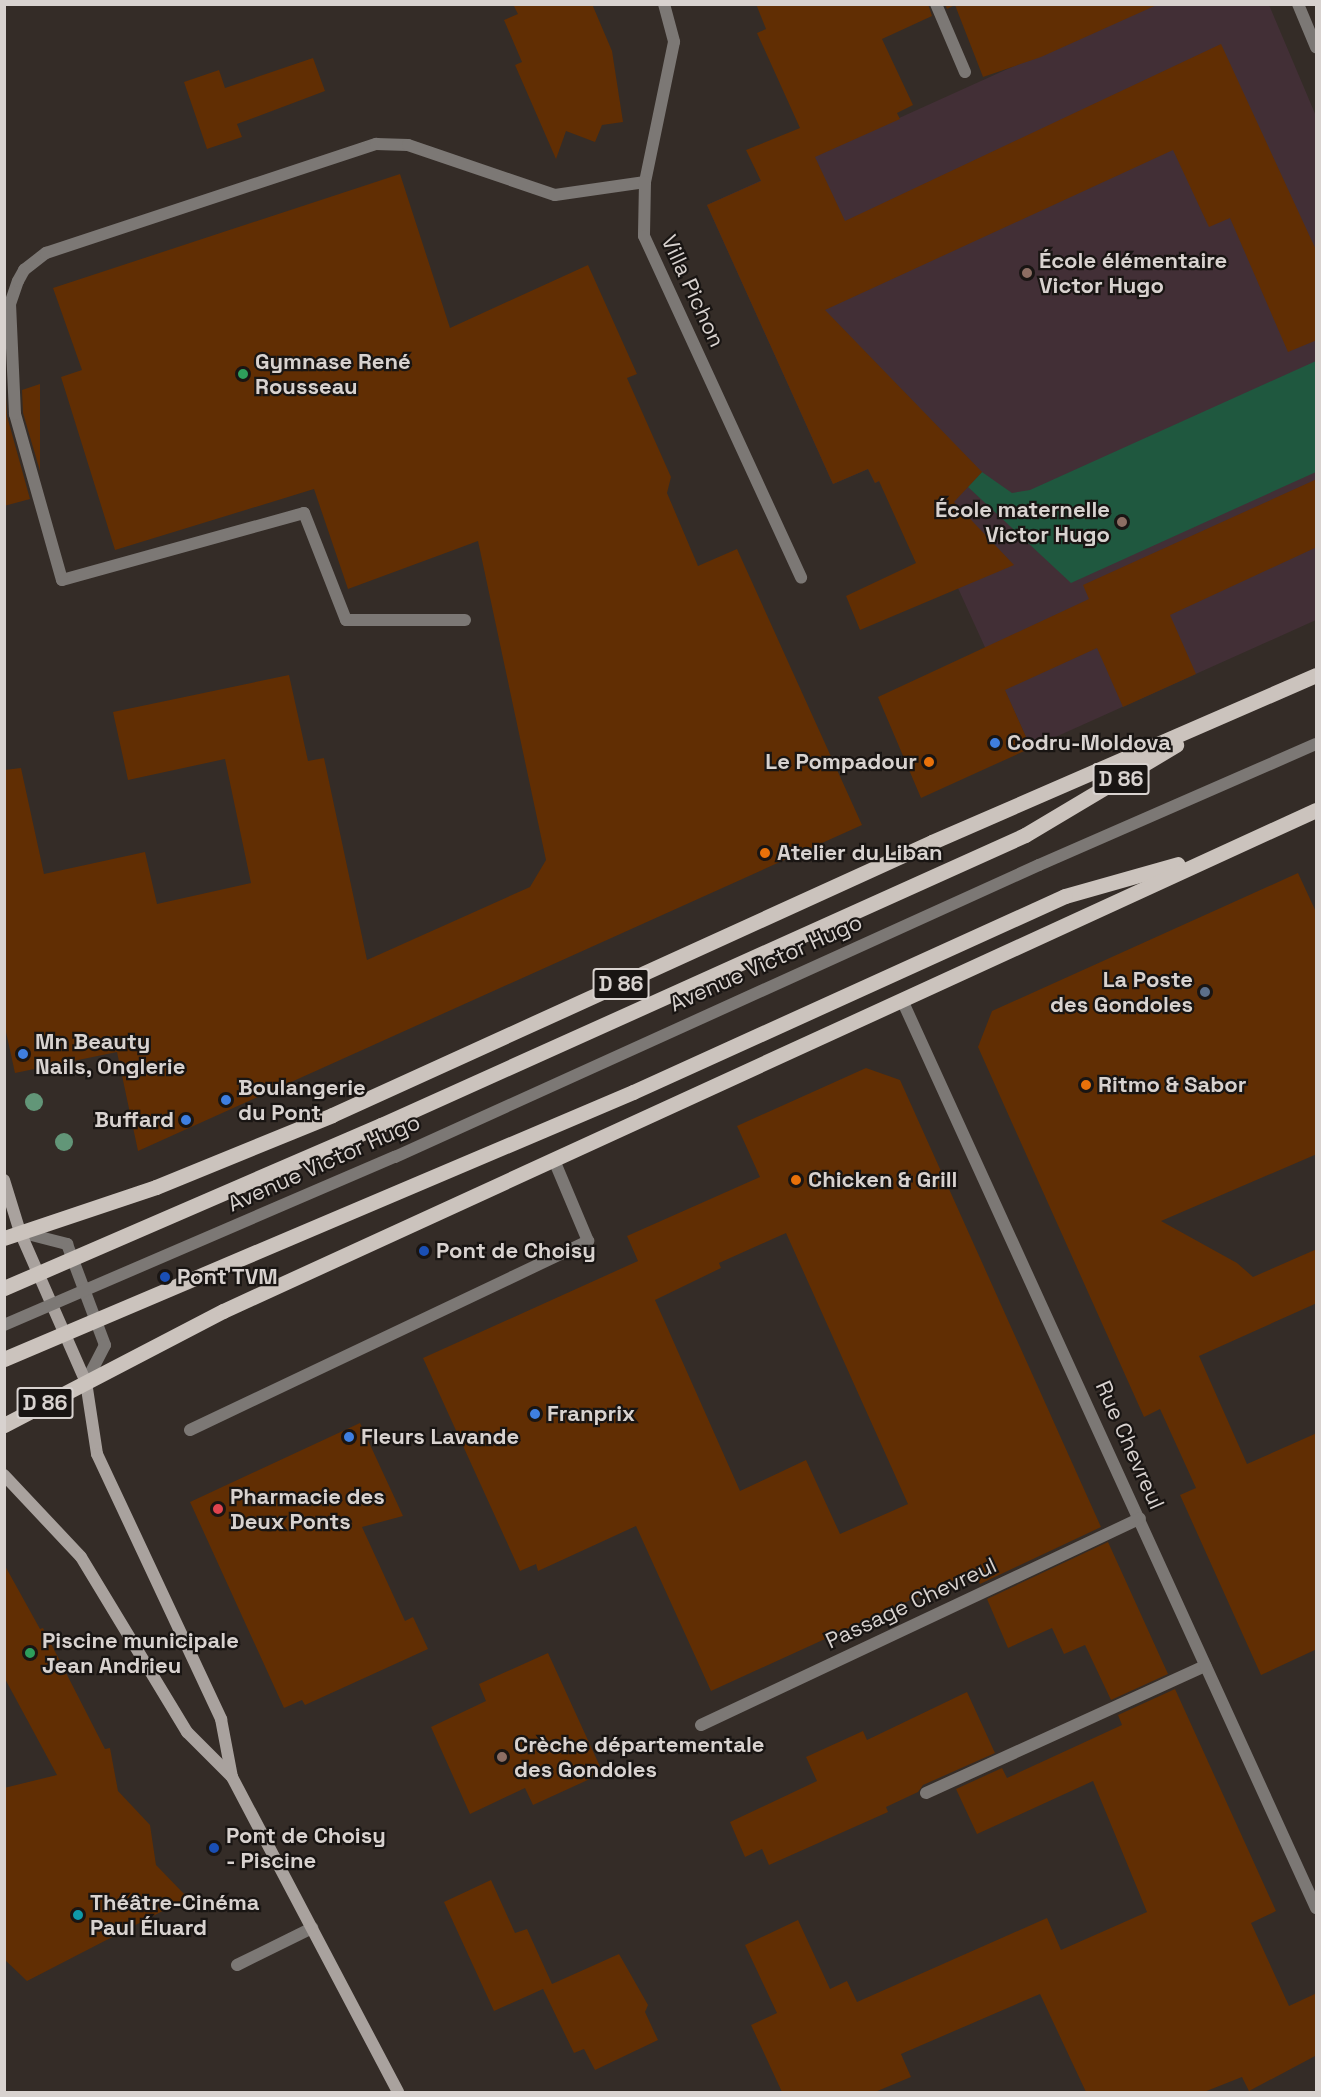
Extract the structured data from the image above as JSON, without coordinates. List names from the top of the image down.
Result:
{
  "streets": {
    "main road": ["D 86", "Avenue Victor Hugo"],
    "street": ["Villa Pichon", "Rue Chevreul", "Passage Chevreul"]
  },
  "crossings": [
    ["D 86", "Rue Chevreul"],
    ["Rue Chevreul", "Passage Chevreul"]
  ],
  "places": [
    "École élémentaire Victor Hugo",
    "Gymnase René Rousseau",
    "École maternelle Victor Hugo",
    "Codru-Moldova",
    "Le Pompadour",
    "Atelier du Liban",
    "La Poste des Gondoles",
    "Mn Beauty Nails, Onglerie",
    "Ritmo & Sabor",
    "Boulangerie du Pont",
    "Buffard",
    "Chicken & Grill",
    "Pont de Choisy",
    "Pont TVM",
    "Franprix",
    "Fleurs Lavande",
    "Pharmacie des Deux Ponts",
    "Piscine municipale Jean Andrieu",
    "Crèche départementale des Gondoles",
    "Pont de Choisy - Piscine",
    "Théâtre-Cinéma Paul Éluard"
  ]
}
